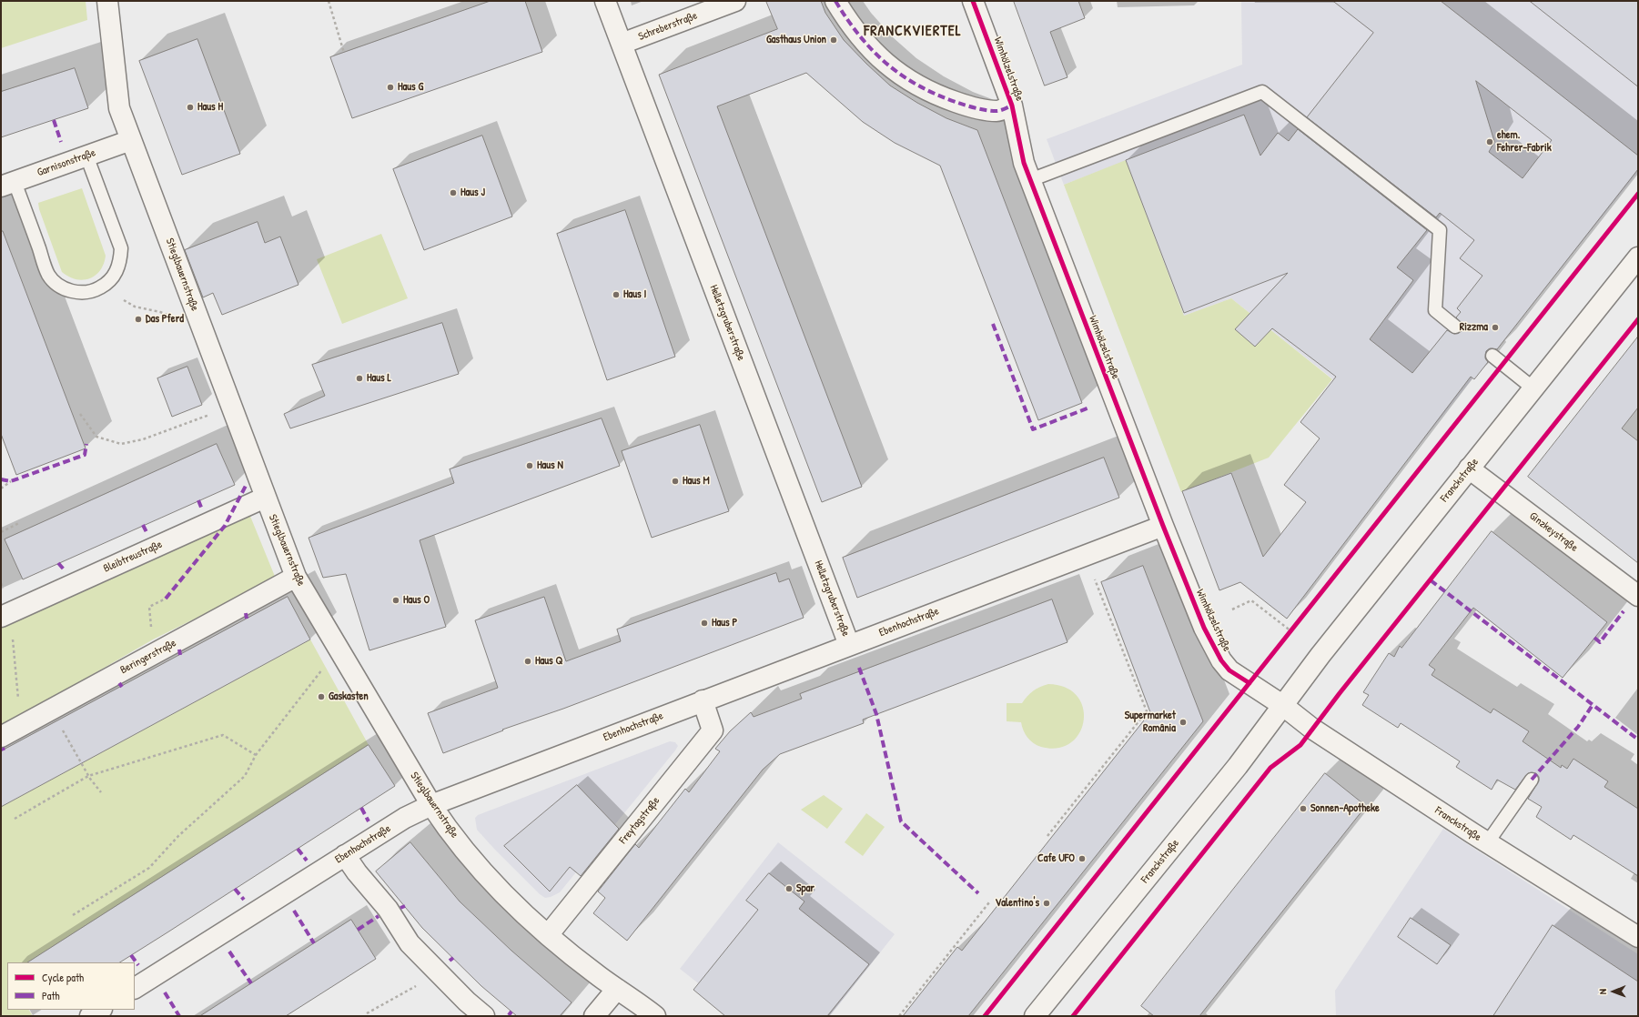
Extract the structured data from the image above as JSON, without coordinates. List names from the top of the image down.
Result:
{
  "streets": {
    "street": [
      "Schreberstraße",
      "Wimhölzelstraße",
      "Garnisonstraße",
      "Stieglbauernstraße",
      "Helletzgruberstraße",
      "Franckstraße",
      "Ginzkeystraße",
      "Bleibtreustraße",
      "Ebenhochstraße",
      "Beringerstraße",
      "Freytagstraße"
    ]
  },
  "crossings": [
    ["Schreberstraße", "Helletzgruberstraße"],
    ["Wimhölzelstraße", "Franckstraße"],
    ["Wimhölzelstraße", "Ebenhochstraße"],
    ["Garnisonstraße", "Stieglbauernstraße"],
    ["Stieglbauernstraße", "Bleibtreustraße"],
    ["Stieglbauernstraße", "Ebenhochstraße"],
    ["Stieglbauernstraße", "Beringerstraße"],
    ["Stieglbauernstraße", "Freytagstraße"],
    ["Helletzgruberstraße", "Ebenhochstraße"],
    ["Franckstraße", "Ginzkeystraße"],
    ["Ebenhochstraße", "Freytagstraße"]
  ],
  "districts": ["FRANCKVIERTEL"],
  "places": [
    "Gasthaus Union",
    "Haus G",
    "Haus H",
    "ehem. Fehrer-Fabrik",
    "Haus J",
    "Haus I",
    "Das Pferd",
    "Rizzma",
    "Haus L",
    "Haus N",
    "Haus M",
    "Haus O",
    "Haus P",
    "Haus Q",
    "Gaskasten",
    "Supermarket România",
    "Sonnen-Apotheke",
    "Cafe UFO",
    "Spar",
    "Valentino's"
  ],
  "legend": ["Cycle path", "Path"],
  "north": "left"
}
